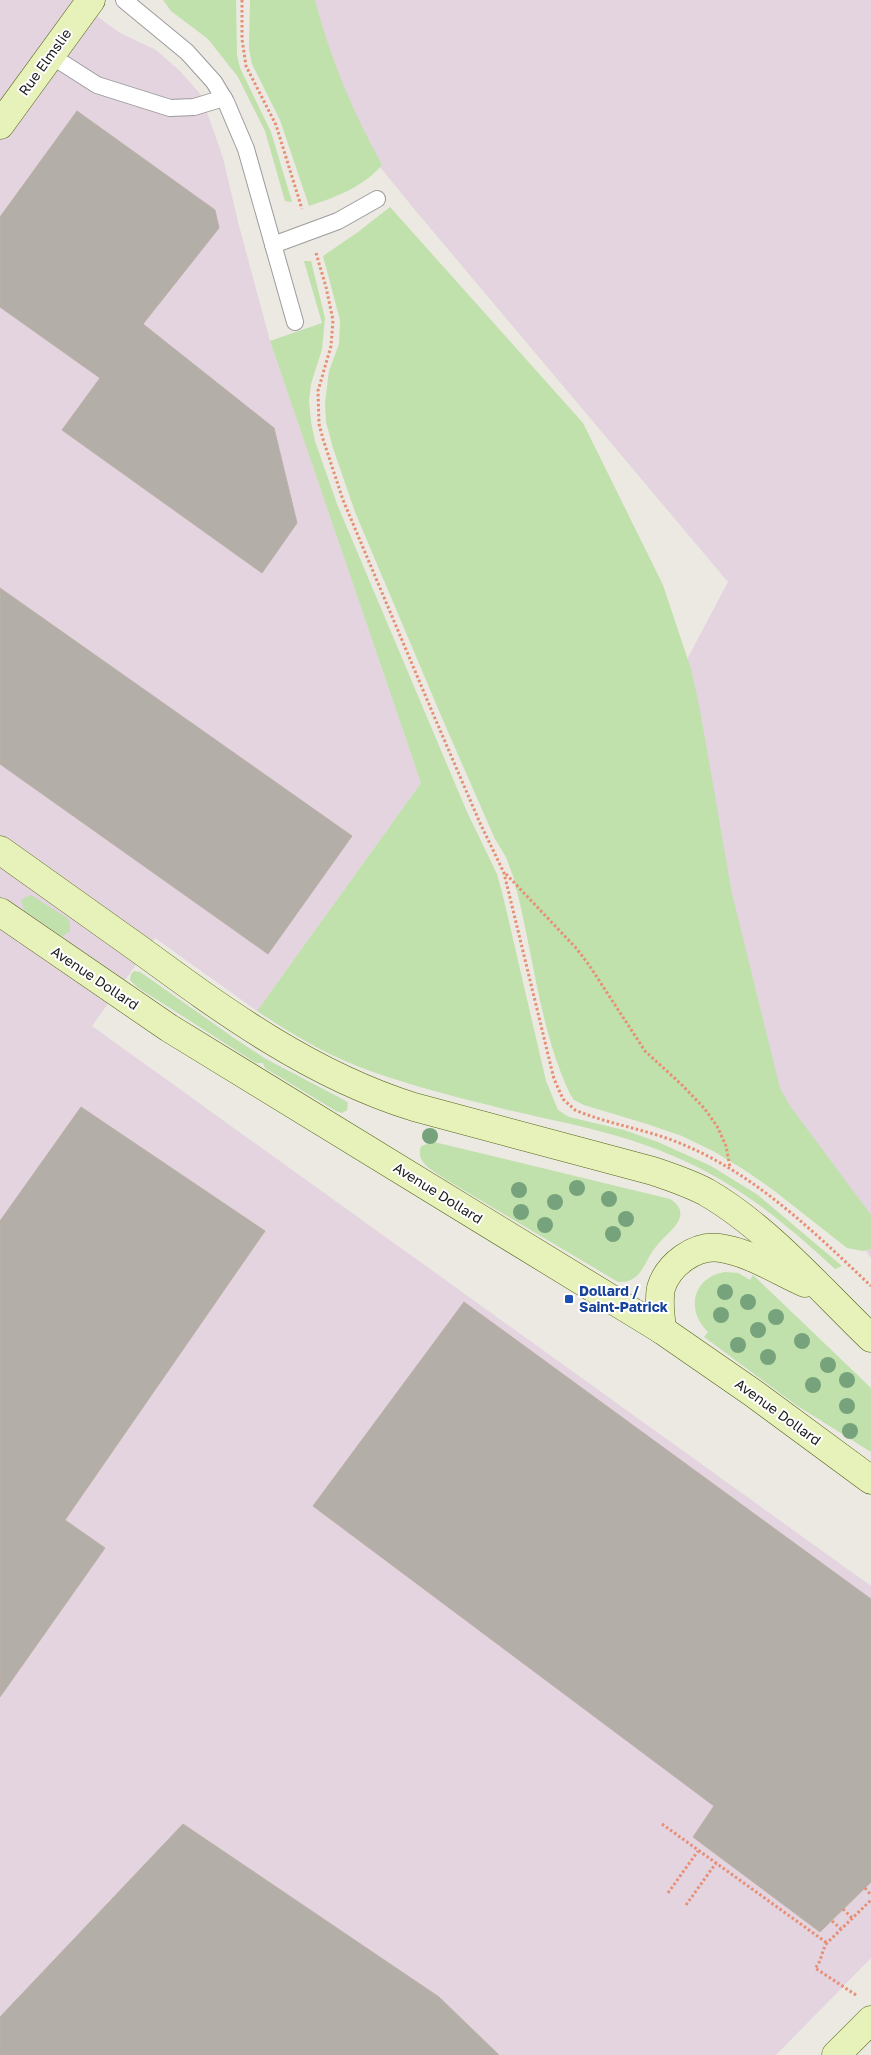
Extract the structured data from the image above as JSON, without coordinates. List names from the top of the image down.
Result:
{
  "streets": {
    "main road": ["Rue Elmslie", "Avenue Dollard"]
  },
  "places": {
    "transit": ["Dollard / Saint-Patrick"]
  }
}
